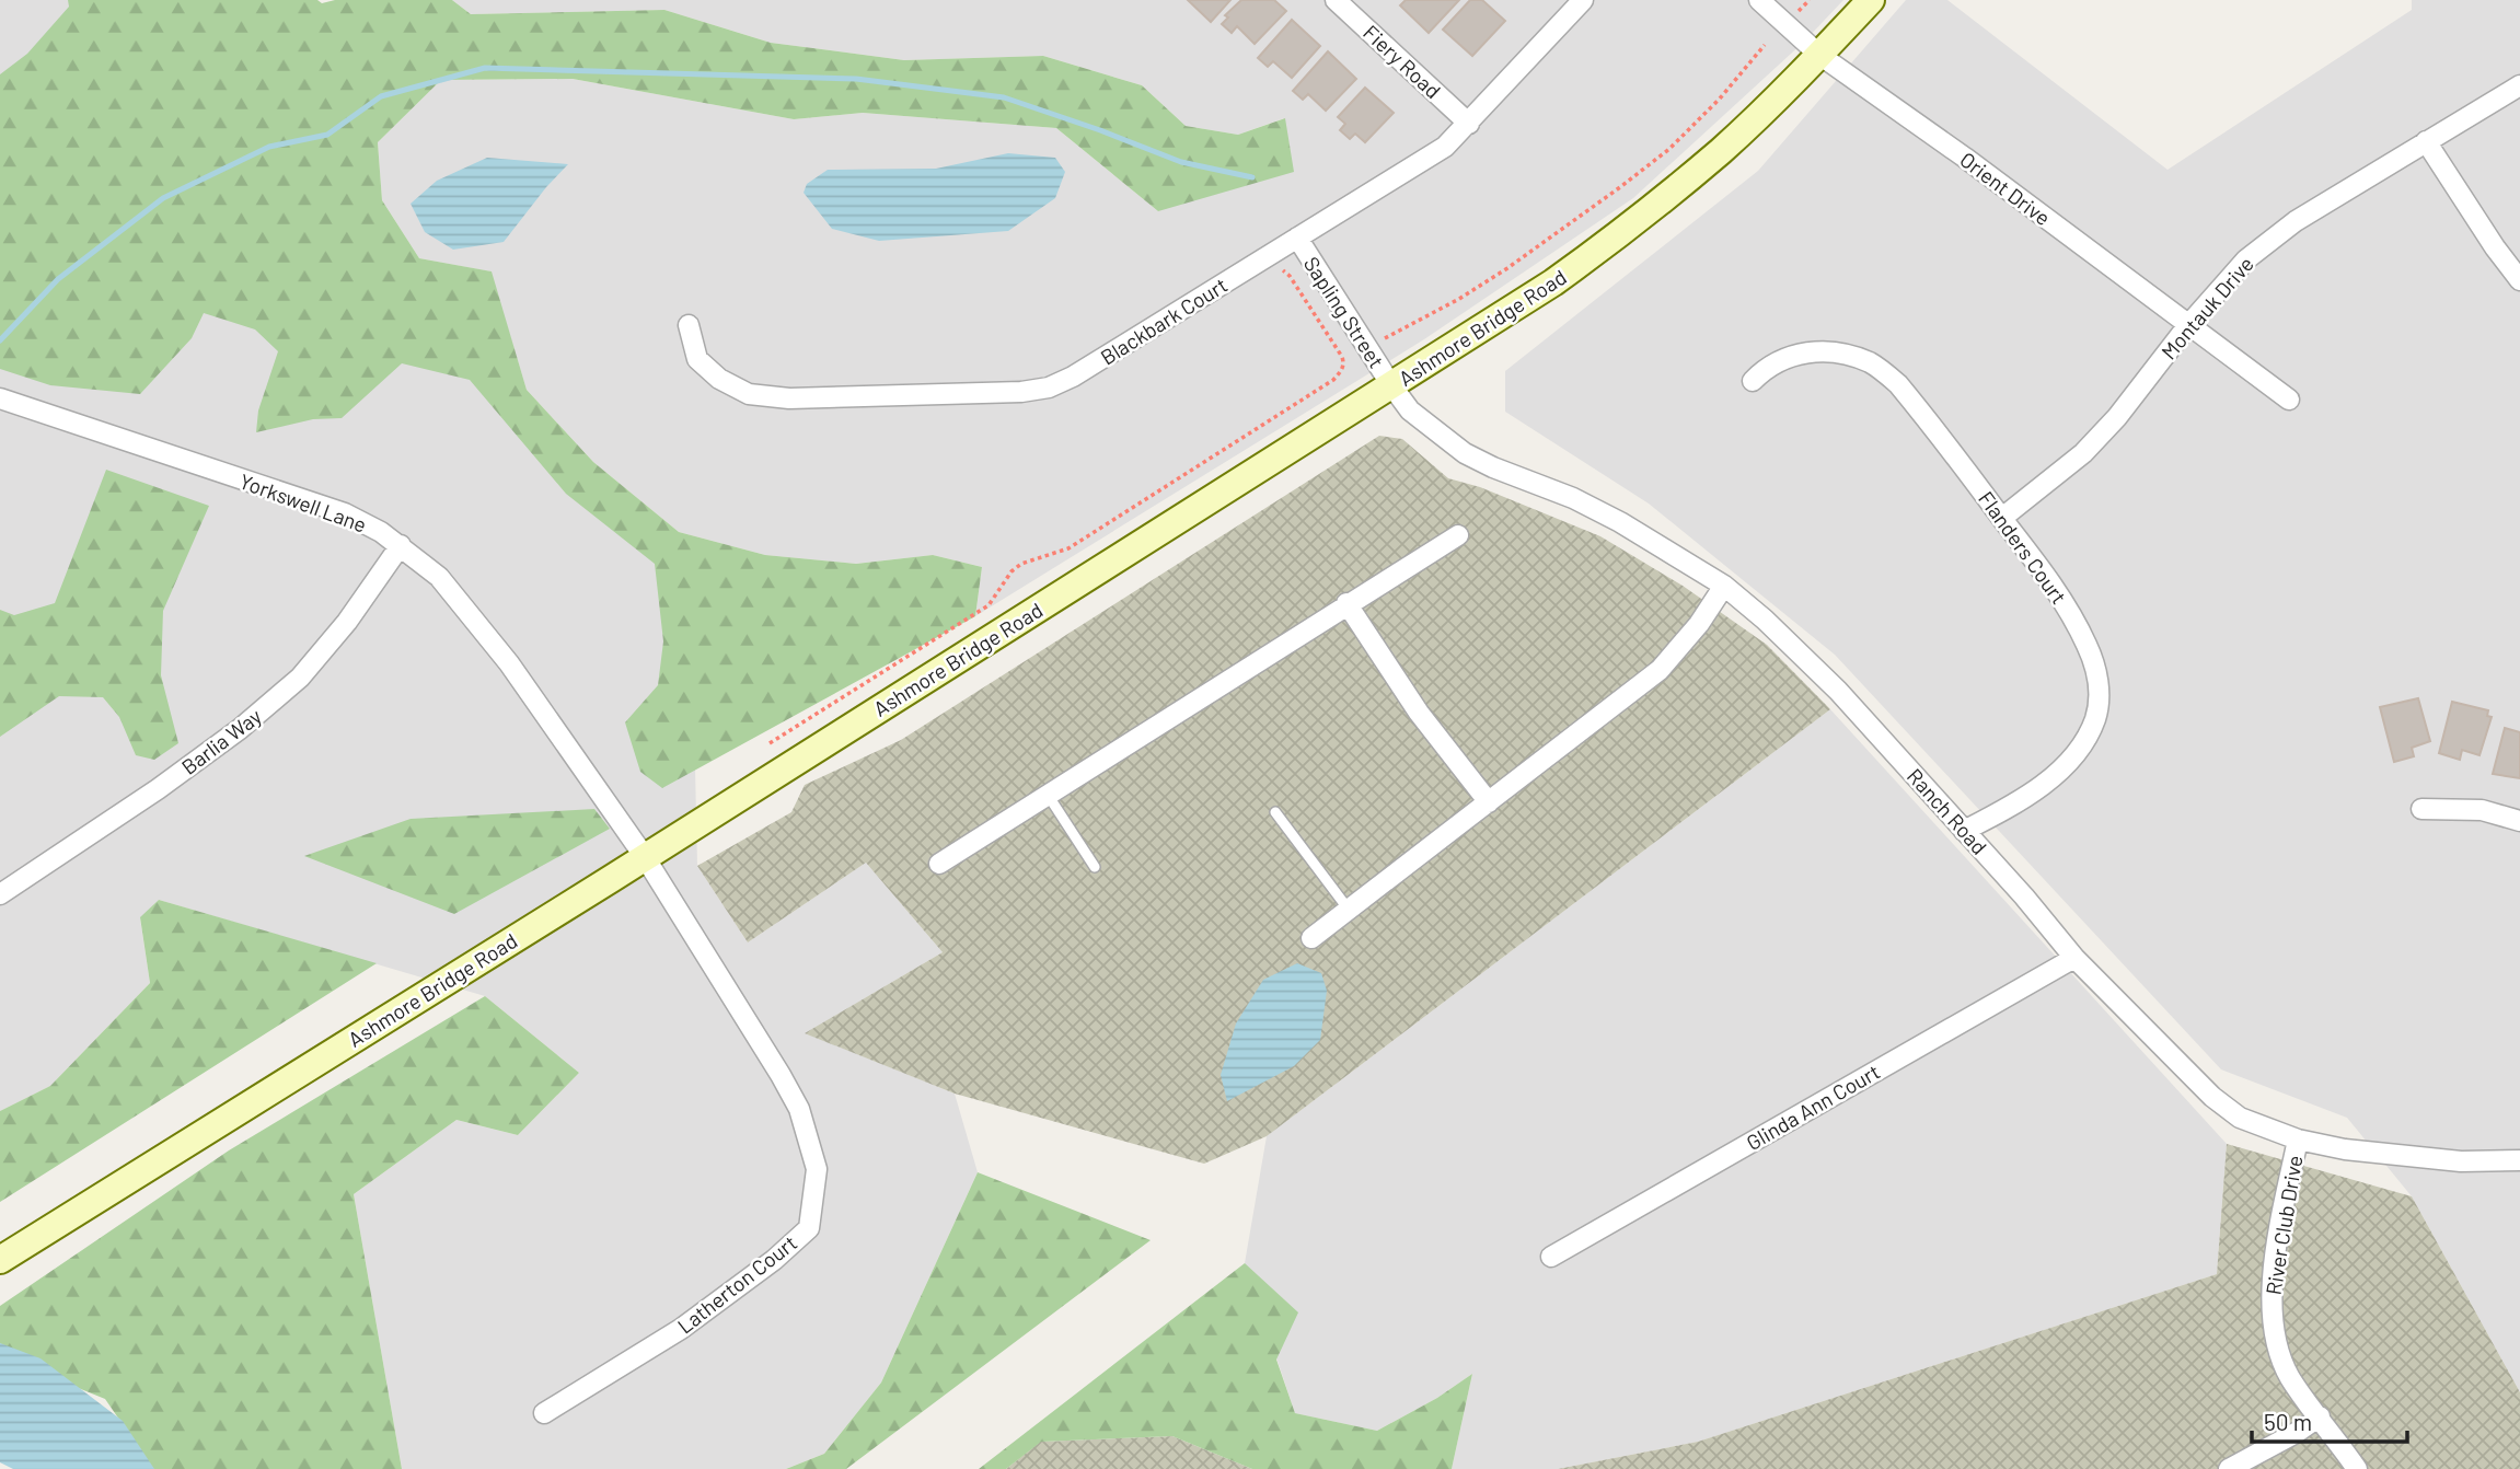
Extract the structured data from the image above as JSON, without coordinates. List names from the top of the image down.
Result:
{
  "streets": {
    "main road": ["Ashmore Bridge Road"],
    "street": [
      "Fiery Road",
      "Orient Drive",
      "Montauk Drive",
      "Sapling Street",
      "Blackbark Court",
      "Yorkswell Lane",
      "Flanders Court",
      "Barlia Way",
      "Ranch Road",
      "Glinda Ann Court",
      "River Club Drive",
      "Latherton Court"
    ]
  },
  "crossings": [
    ["Fiery Road", "Blackbark Court"],
    ["Orient Drive", "Montauk Drive"],
    ["Orient Drive", "Ashmore Bridge Road"],
    ["Montauk Drive", "Flanders Court"],
    ["Sapling Street", "Blackbark Court"],
    ["Sapling Street", "Ashmore Bridge Road"],
    ["Sapling Street", "Ranch Road"],
    ["Ashmore Bridge Road", "Yorkswell Lane"],
    ["Ashmore Bridge Road", "Ranch Road"],
    ["Ashmore Bridge Road", "Latherton Court"],
    ["Yorkswell Lane", "Barlia Way"],
    ["Yorkswell Lane", "Latherton Court"],
    ["Flanders Court", "Ranch Road"],
    ["Ranch Road", "Glinda Ann Court"],
    ["Ranch Road", "River Club Drive"]
  ],
  "scale_bar": "50 m"
}
